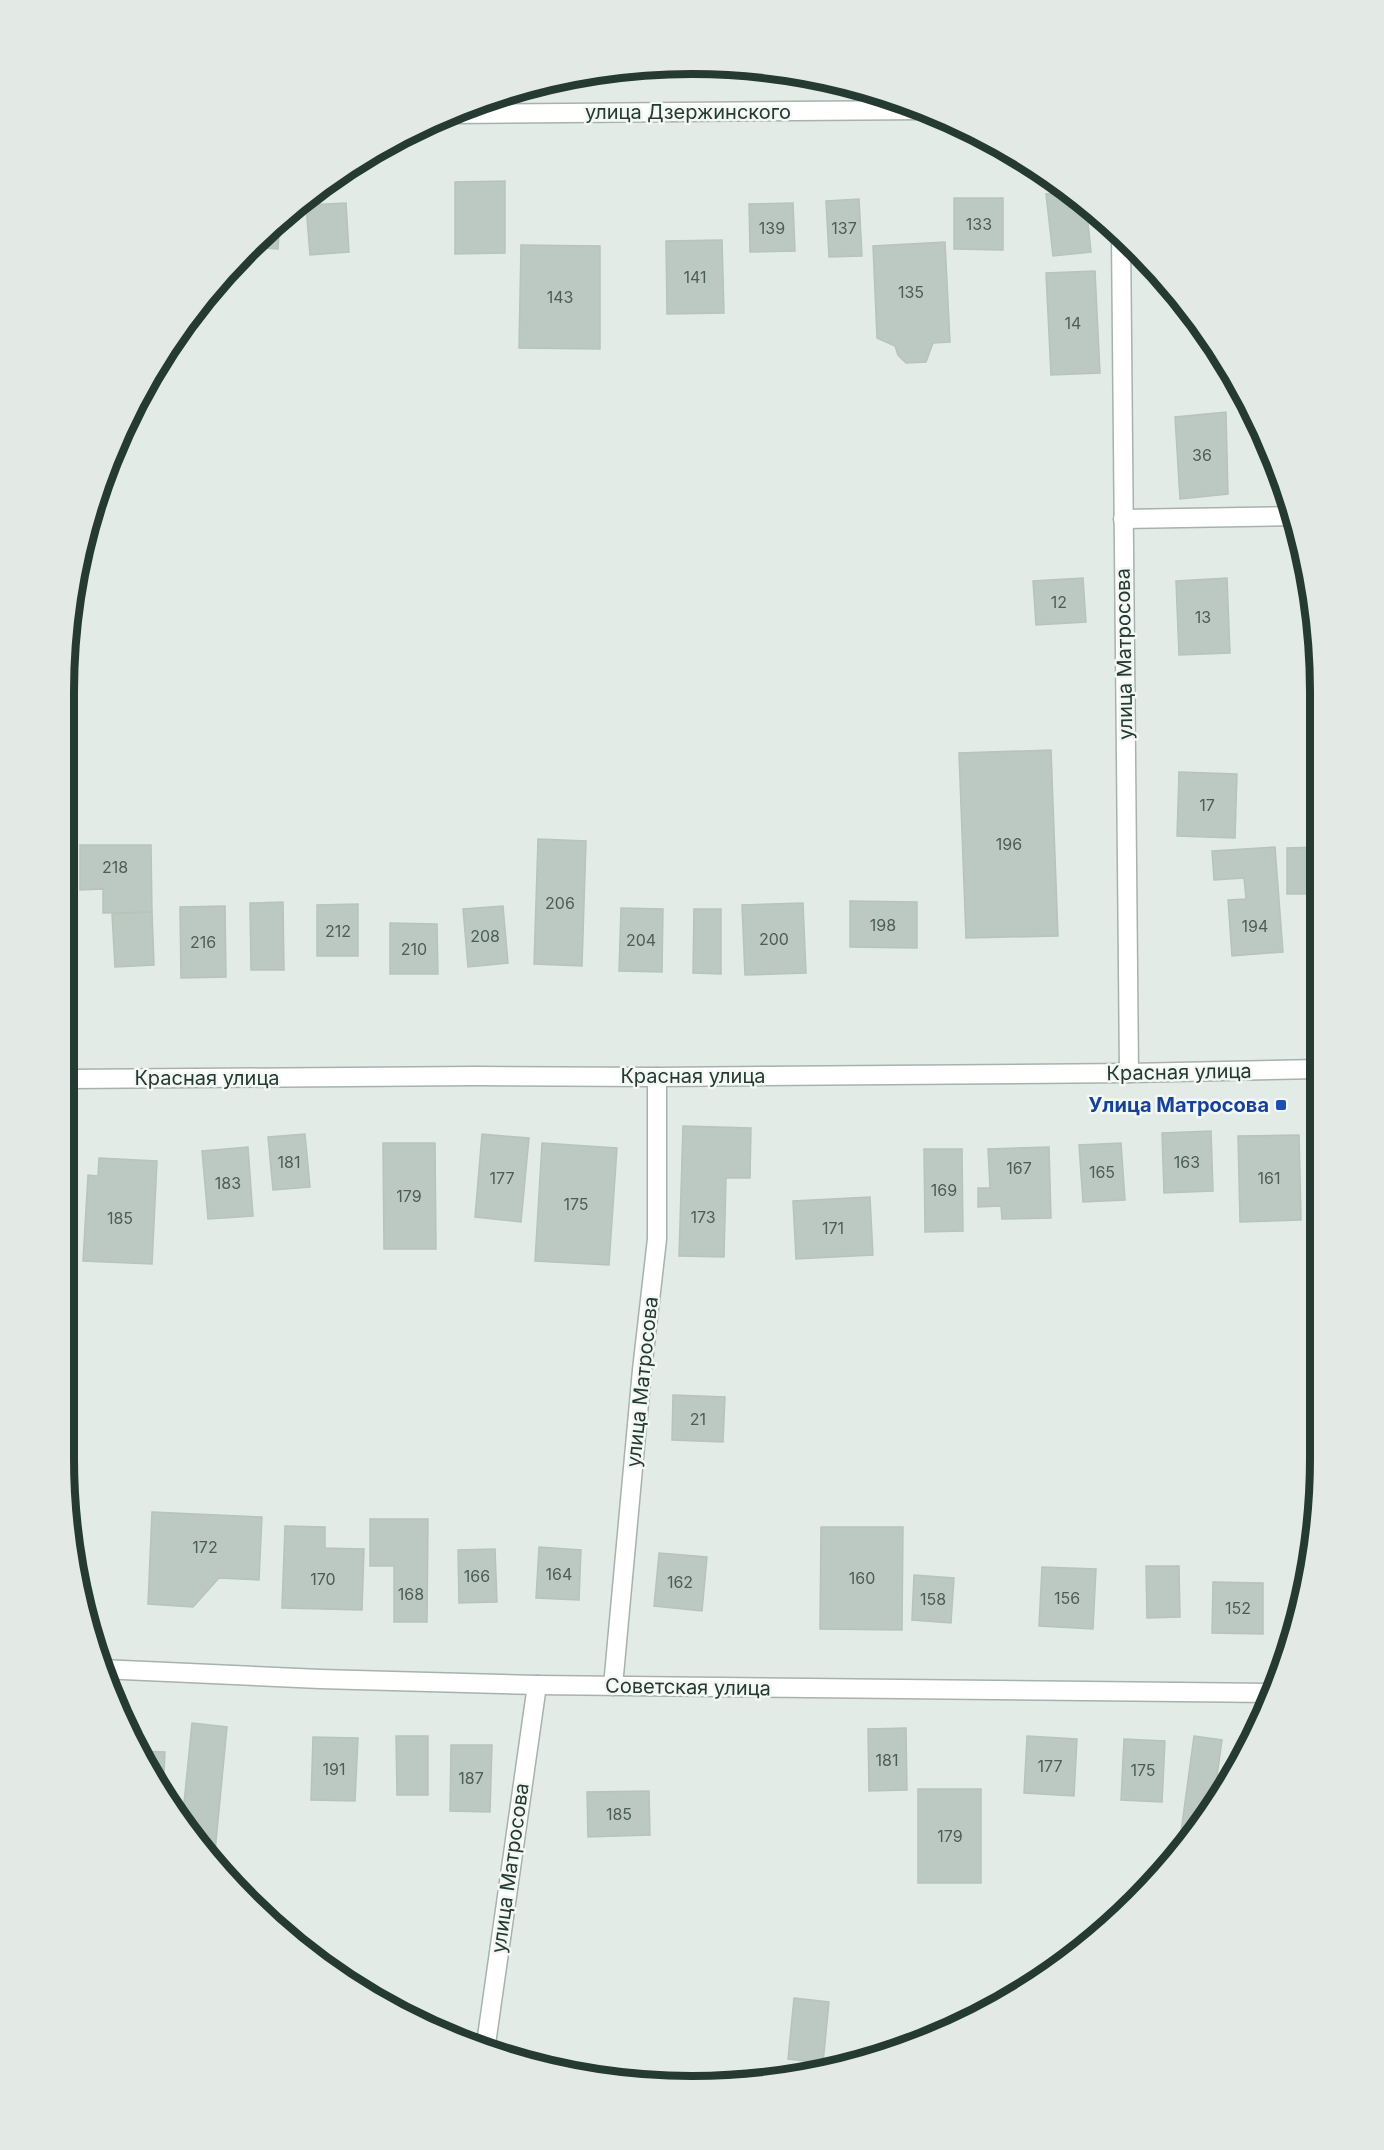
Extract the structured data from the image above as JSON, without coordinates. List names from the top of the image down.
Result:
{
  "streets": {
    "street": [
      "улица Дзержинского",
      "улица Матросова",
      "Красная улица",
      "Советская улица"
    ]
  },
  "crossings": [
    ["улица Матросова", "Красная улица"],
    ["улица Матросова", "Советская улица"]
  ],
  "places": {
    "transit": ["Улица Матросова"]
  },
  "house_numbers": [
    "133",
    "139",
    "137",
    "141",
    "135",
    "143",
    "14",
    "36",
    "12",
    "13",
    "17",
    "196",
    "218",
    "206",
    "198",
    "194",
    "212",
    "208",
    "200",
    "204",
    "216",
    "210",
    "181",
    "163",
    "167",
    "165",
    "177",
    "161",
    "183",
    "169",
    "179",
    "175",
    "173",
    "185",
    "171",
    "21",
    "172",
    "164",
    "166",
    "160",
    "170",
    "162",
    "168",
    "156",
    "158",
    "152",
    "181",
    "177",
    "191",
    "175",
    "187",
    "185",
    "179"
  ]
}
